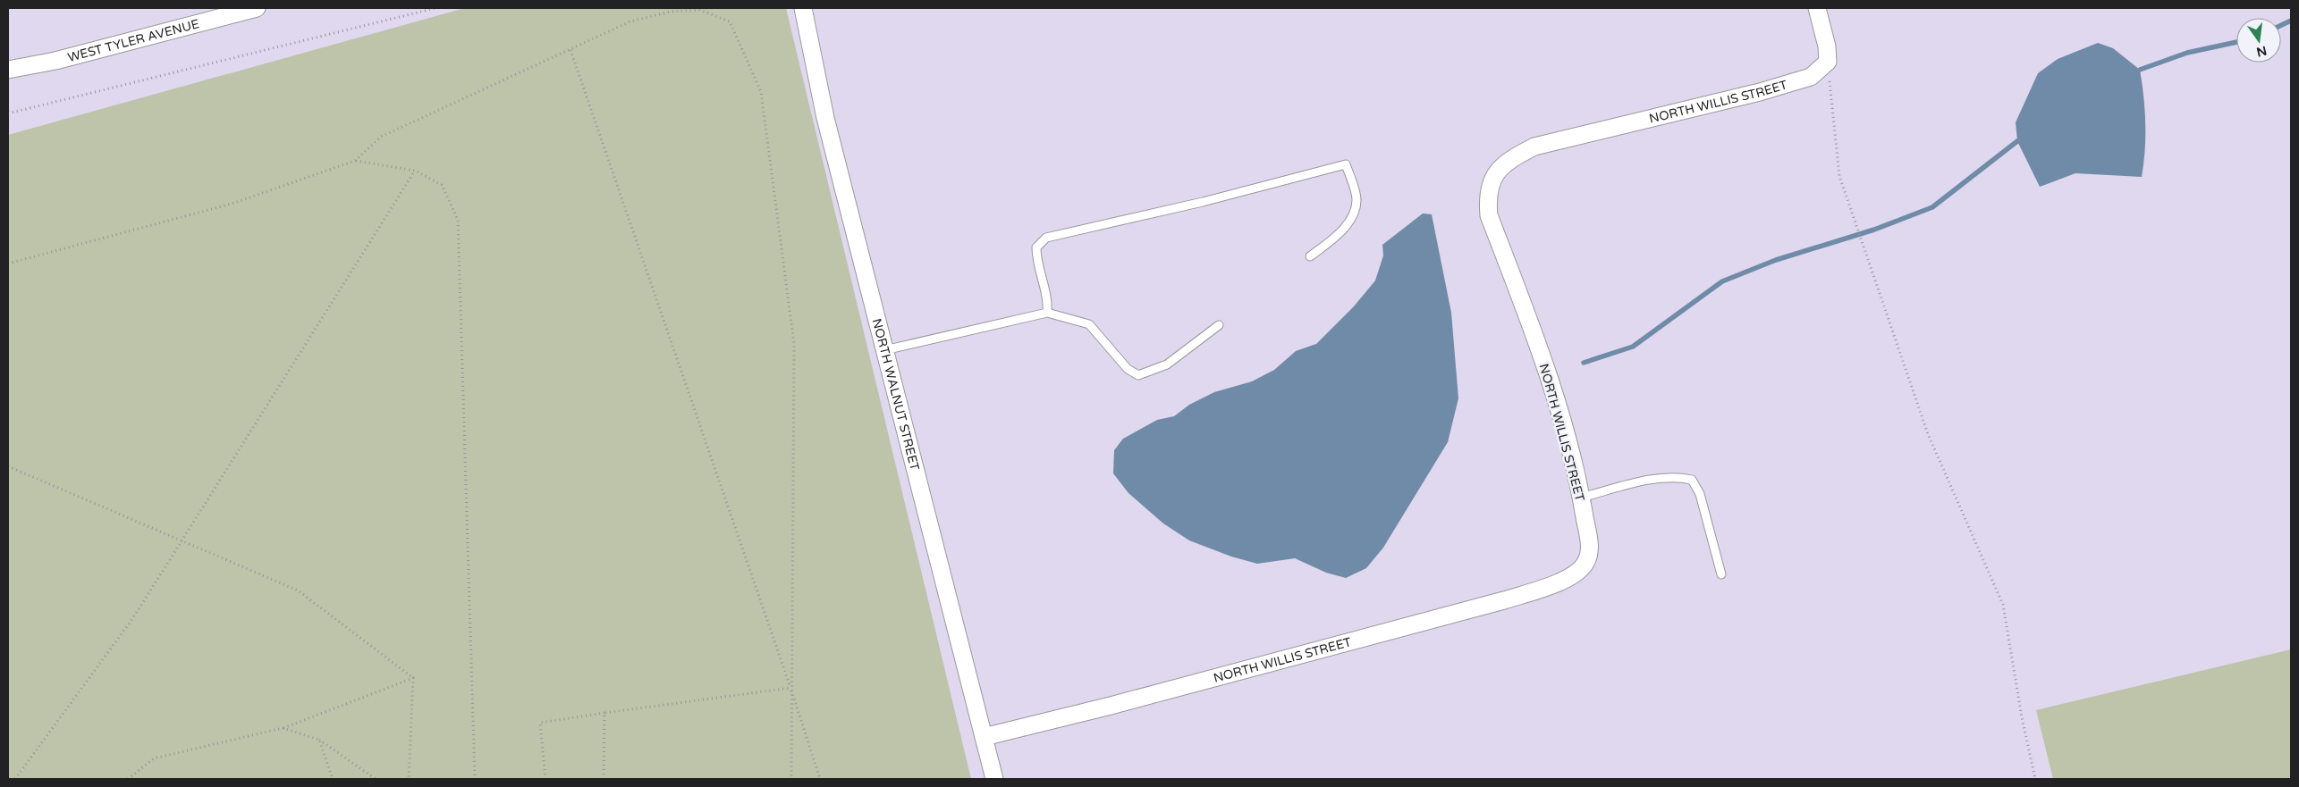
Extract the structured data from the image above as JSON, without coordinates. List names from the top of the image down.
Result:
{
  "streets": {
    "street": ["WEST TYLER AVENUE", "NORTH WILLIS STREET", "NORTH WALNUT STREET"]
  },
  "crossings": [
    ["NORTH WILLIS STREET", "NORTH WALNUT STREET"]
  ],
  "north": "bottom"
}
